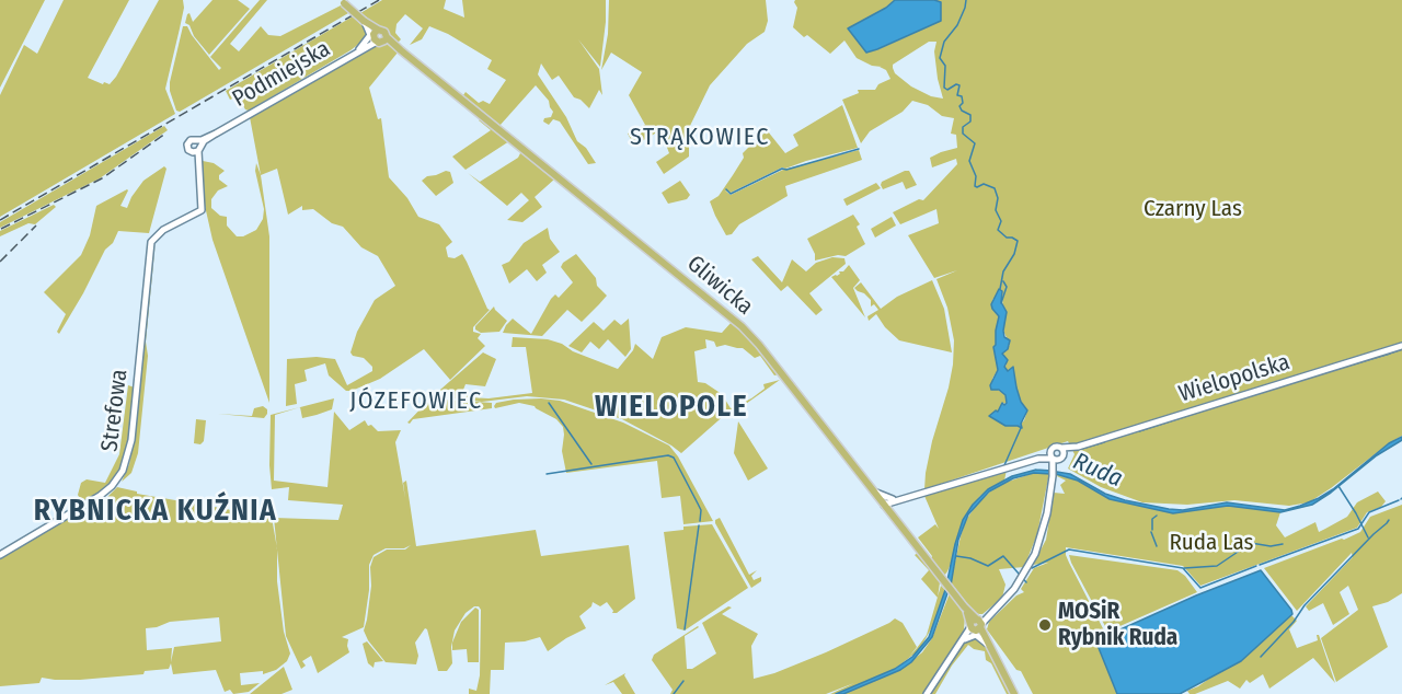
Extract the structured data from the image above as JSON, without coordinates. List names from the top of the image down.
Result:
{
  "streets": {
    "main road": [
      "Podmiejska",
      "Gliwicka",
      "Wielopolska",
      "Strefowa"
    ]
  },
  "crossings": [
    ["Podmiejska", "Gliwicka"],
    ["Podmiejska", "Strefowa"],
    ["Gliwicka", "Wielopolska"]
  ],
  "districts": [
    "STRĄKOWIEC",
    "JÓZEFOWIEC",
    "WIELOPOLE",
    "RYBNICKA KUŹNIA"
  ],
  "water": ["Ruda"],
  "parks": ["Czarny Las", "Ruda Las"],
  "places": ["MOSiR Rybnik Ruda"]
}
